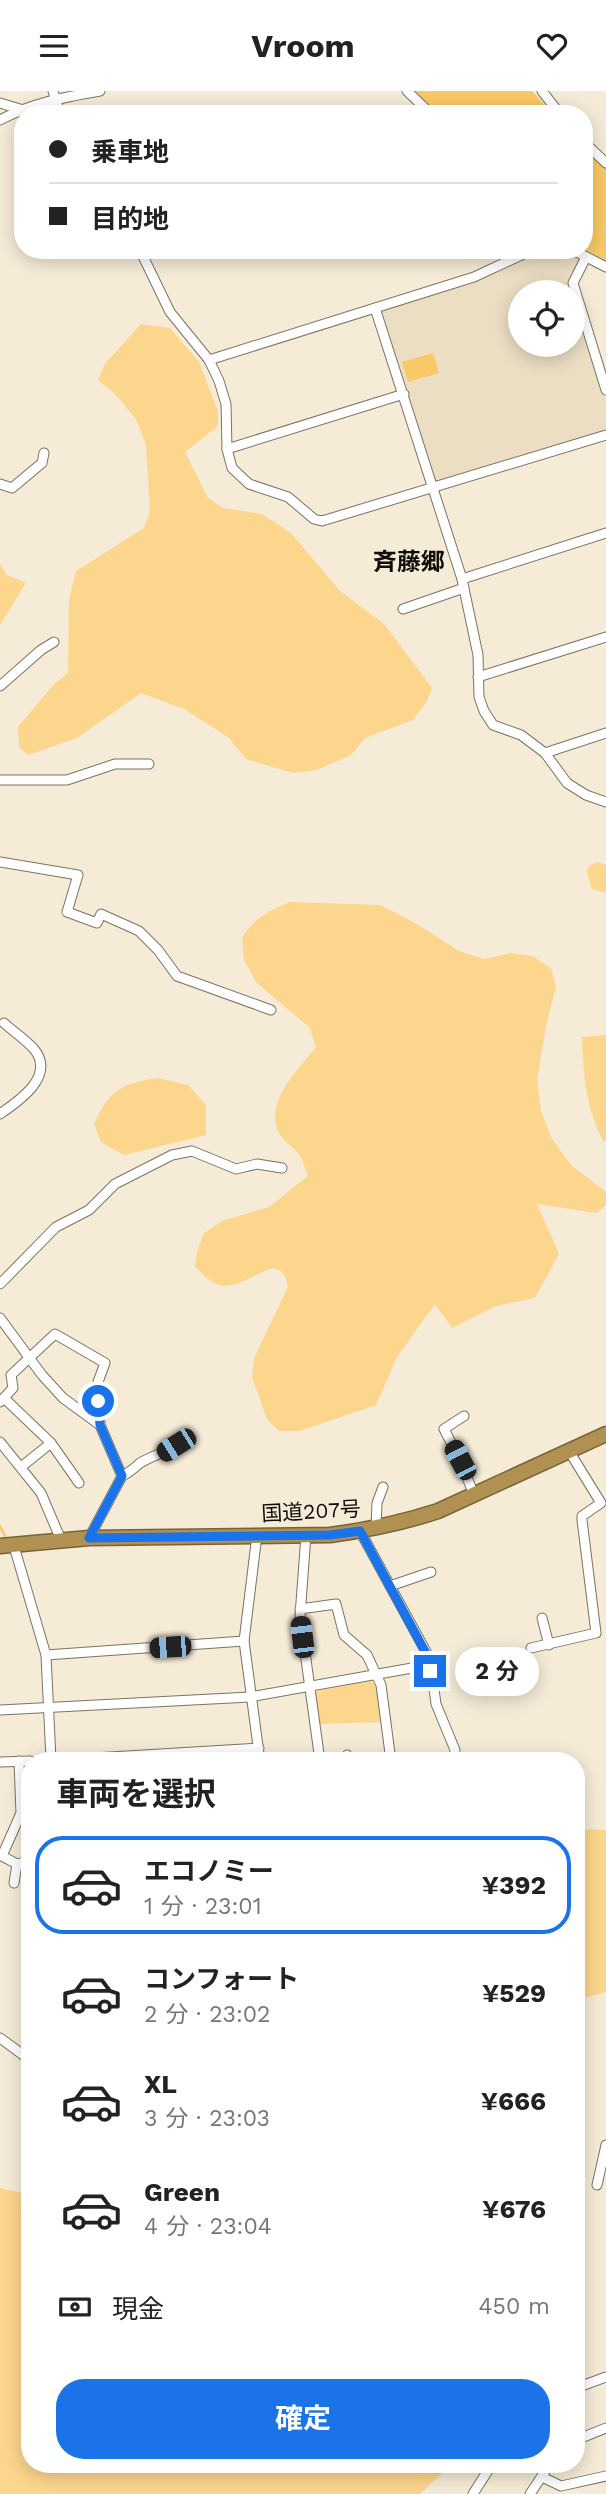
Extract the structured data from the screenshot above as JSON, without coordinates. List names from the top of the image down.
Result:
{
  "streets": {
    "highway": ["国道207号"]
  },
  "districts": ["斉藤郷"],
  "page": {
    "header": "Vroom",
    "banner": ["乗車地", "目的地"],
    "bubble": "2 分",
    "heading": "車両を選択",
    "list": [
      {
        "name": "エコノミー",
        "note": "1 分 · 23:01",
        "value": "¥392"
      },
      {
        "name": "コンフォート",
        "note": "2 分 · 23:02",
        "value": "¥529"
      },
      {
        "name": "XL",
        "note": "3 分 · 23:03",
        "value": "¥666"
      },
      {
        "name": "Green",
        "note": "4 分 · 23:04",
        "value": "¥676"
      }
    ],
    "pay": ["現金", "450 m"],
    "buttons": "確定"
  }
}
